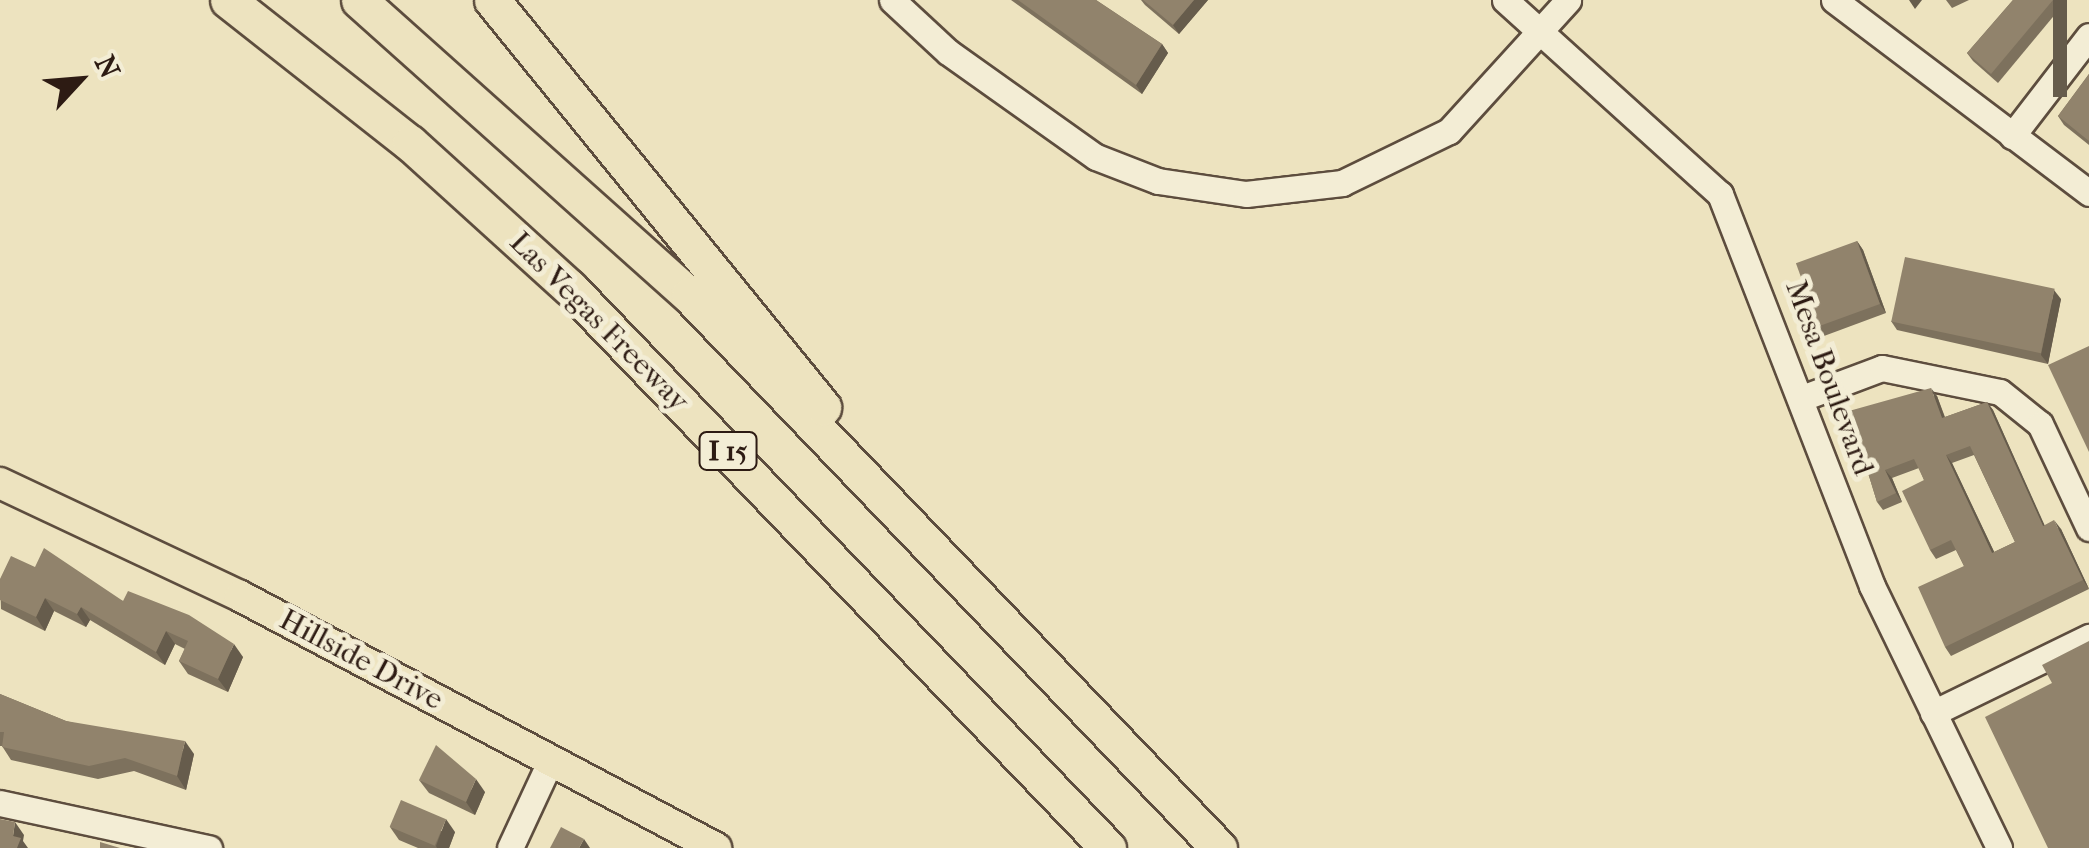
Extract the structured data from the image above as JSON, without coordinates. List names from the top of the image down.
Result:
{
  "streets": {
    "highway": ["Las Vegas Freeway", "I 15"],
    "main road": ["Hillside Drive"],
    "street": ["Mesa Boulevard"]
  },
  "north": "top right"
}
